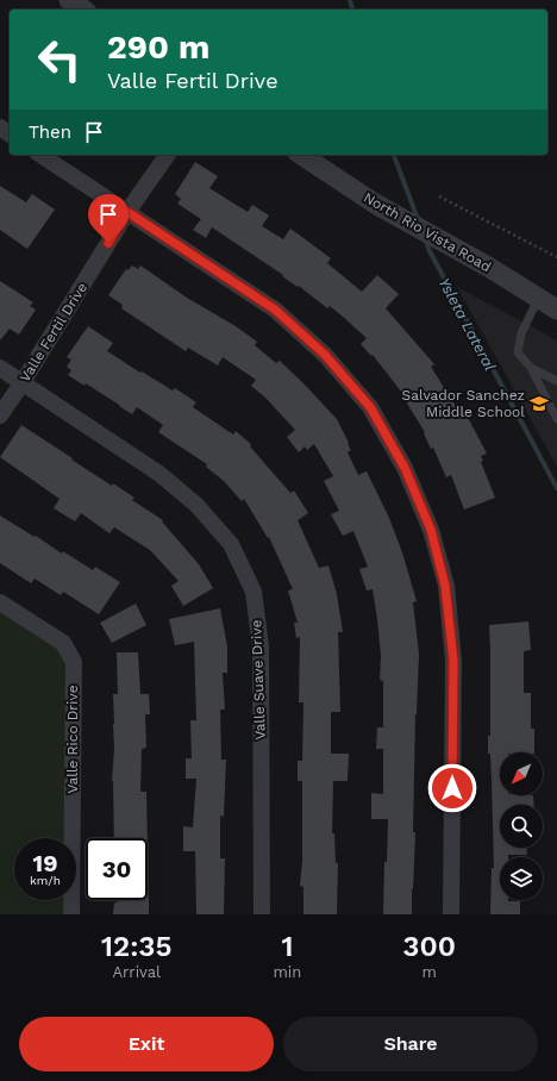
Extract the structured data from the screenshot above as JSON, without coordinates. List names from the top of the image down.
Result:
{
  "streets": {
    "street": [
      "North Rio Vista Road",
      "Valle Fertil Drive",
      "Valle Suave Drive",
      "Valle Rico Drive"
    ]
  },
  "crossings": [
    ["Valle Fertil Drive", "Valle Suave Drive"]
  ],
  "water": ["Ysleta Lateral"],
  "places": {
    "school or university": ["Salvador Sanchez Middle School"]
  },
  "north": "bottom left",
  "page": {
    "turn": ["290 m", "Valle Fertil Drive"],
    "then": "Then",
    "speed": "19 km/h",
    "limit": "30",
    "eta": [
      "12:35",
      "Arrival",
      "1",
      "min",
      "300",
      "m"
    ],
    "buttons": ["Exit", "Share"]
  }
}
